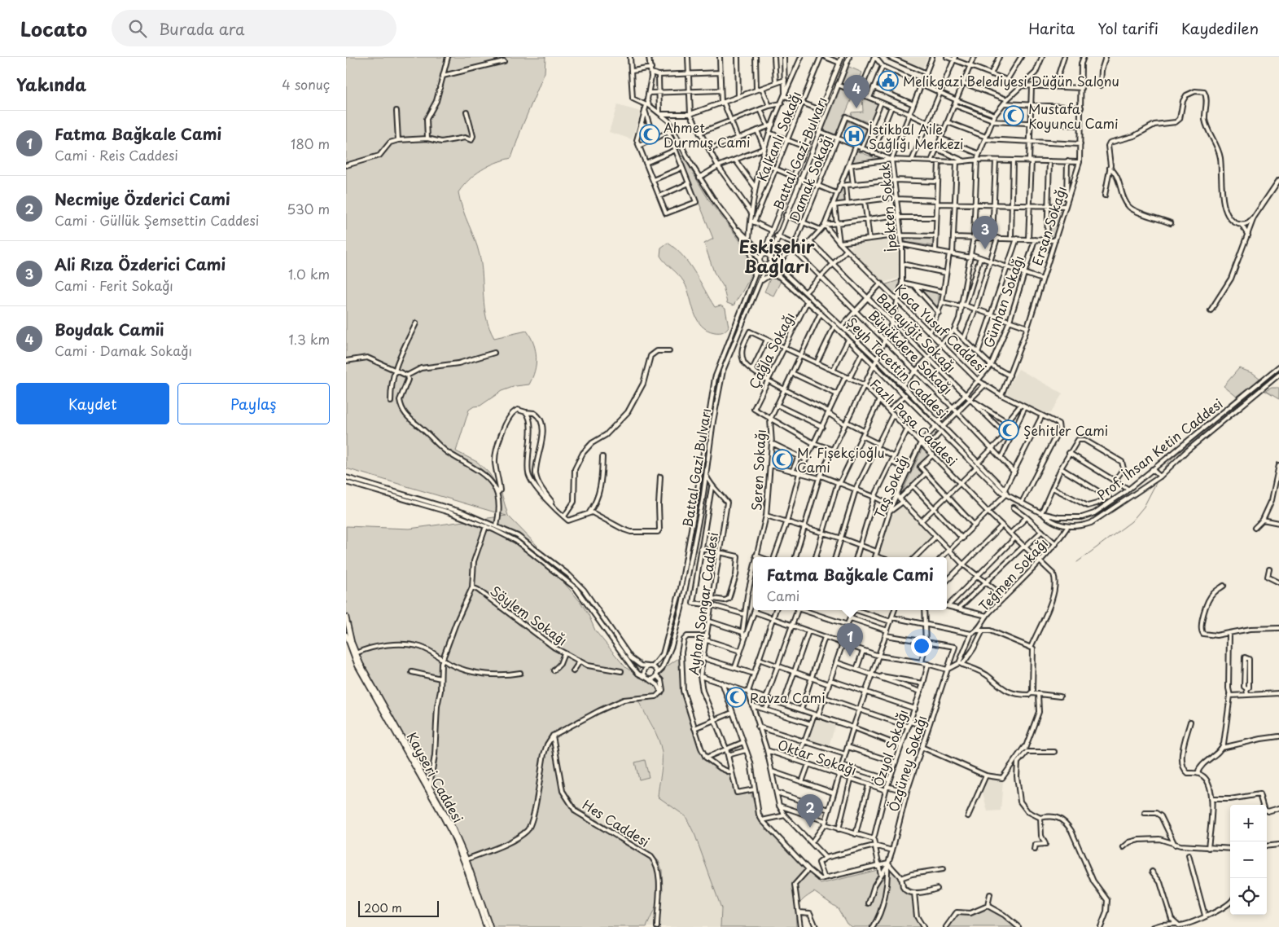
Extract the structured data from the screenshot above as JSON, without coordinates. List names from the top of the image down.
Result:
{
  "streets": {
    "main road": ["Battal Gazi Bulvarı", "Kayseri Caddesi"],
    "street": [
      "Kalkanlı Sokağı",
      "Damak Sokağı",
      "İpekten Sokak",
      "Ersan Sokağı",
      "Günhan Sokağı",
      "Koca Yusuf Caddesi",
      "Babayiğit Sokağı",
      "Çağla Sokağı",
      "Büyükdere Sokağı",
      "Şeyh Tacettin Caddesi",
      "Fazlı Paşa Caddesi",
      "Prof. İhsan Ketin Caddesi",
      "Seren Sokağı",
      "Taş Sokağı",
      "Teğmen Sokağı",
      "Ayhan Songar Caddesi",
      "Söylem Sokağı",
      "Özyol Sokağı",
      "Oktar Sokağı",
      "Özgüney Sokağı",
      "Hes Caddesi"
    ]
  },
  "crossings": [
    ["Battal Gazi Bulvarı", "Şeyh Tacettin Caddesi"],
    ["Battal Gazi Bulvarı", "Ayhan Songar Caddesi"],
    ["Damak Sokağı", "Büyükdere Sokağı"],
    ["Damak Sokağı", "Şeyh Tacettin Caddesi"],
    ["İpekten Sokak", "Koca Yusuf Caddesi"],
    ["İpekten Sokak", "Babayiğit Sokağı"],
    ["İpekten Sokak", "Büyükdere Sokağı"],
    ["İpekten Sokak", "Şeyh Tacettin Caddesi"],
    ["İpekten Sokak", "Fazlı Paşa Caddesi"],
    ["Ersan Sokağı", "Koca Yusuf Caddesi"],
    ["Günhan Sokağı", "Koca Yusuf Caddesi"],
    ["Günhan Sokağı", "Babayiğit Sokağı"],
    ["Günhan Sokağı", "Büyükdere Sokağı"],
    ["Günhan Sokağı", "Şeyh Tacettin Caddesi"],
    ["Koca Yusuf Caddesi", "Şeyh Tacettin Caddesi"],
    ["Çağla Sokağı", "Şeyh Tacettin Caddesi"],
    ["Çağla Sokağı", "Fazlı Paşa Caddesi"],
    ["Çağla Sokağı", "Seren Sokağı"],
    ["Şeyh Tacettin Caddesi", "Prof. İhsan Ketin Caddesi"],
    ["Şeyh Tacettin Caddesi", "Seren Sokağı"],
    ["Şeyh Tacettin Caddesi", "Taş Sokağı"],
    ["Fazlı Paşa Caddesi", "Seren Sokağı"],
    ["Fazlı Paşa Caddesi", "Taş Sokağı"],
    ["Fazlı Paşa Caddesi", "Teğmen Sokağı"],
    ["Prof. İhsan Ketin Caddesi", "Teğmen Sokağı"],
    ["Özyol Sokağı", "Oktar Sokağı"],
    ["Oktar Sokağı", "Özgüney Sokağı"]
  ],
  "districts": ["Eskişehir Bağları"],
  "places": {
    "public building": ["Melikgazi Belediyesi Düğün Salonu"],
    "mosque": [
      "Mustafa Koyuncu Cami",
      "Ahmet Durmuş Cami",
      "Şehitler Cami",
      "M. Fişekçioğlu Cami",
      "Ravza Cami"
    ],
    "hospital": ["İstikbal Aile Sağlığı Merkezi"]
  },
  "scale_bar": "200 m",
  "page": {
    "header": "Locato",
    "search": "Burada ara",
    "nav": ["Harita", "Yol tarifi", "Kaydedilen"],
    "heading": ["Yakında", "4 sonuç"],
    "pins": [
      "4",
      "3",
      "1",
      "2"
    ],
    "list": [
      {
        "mark": "1",
        "name": "Fatma Bağkale Cami",
        "note": "Cami · Reis Caddesi",
        "value": "180 m"
      },
      {
        "mark": "2",
        "name": "Necmiye Özderici Cami",
        "note": "Cami · Güllük Şemsettin Caddesi",
        "value": "530 m"
      },
      {
        "mark": "3",
        "name": "Ali Rıza Özderici Cami",
        "note": "Cami · Ferit Sokağı",
        "value": "1.0 km"
      },
      {
        "mark": "4",
        "name": "Boydak Camii",
        "note": "Cami · Damak Sokağı",
        "value": "1.3 km"
      }
    ],
    "buttons": ["Kaydet", "Paylaş"],
    "popup": ["Fatma Bağkale Cami", "Cami"],
    "map_buttons": ["+", "−"],
    "scale": "200 m"
  }
}
